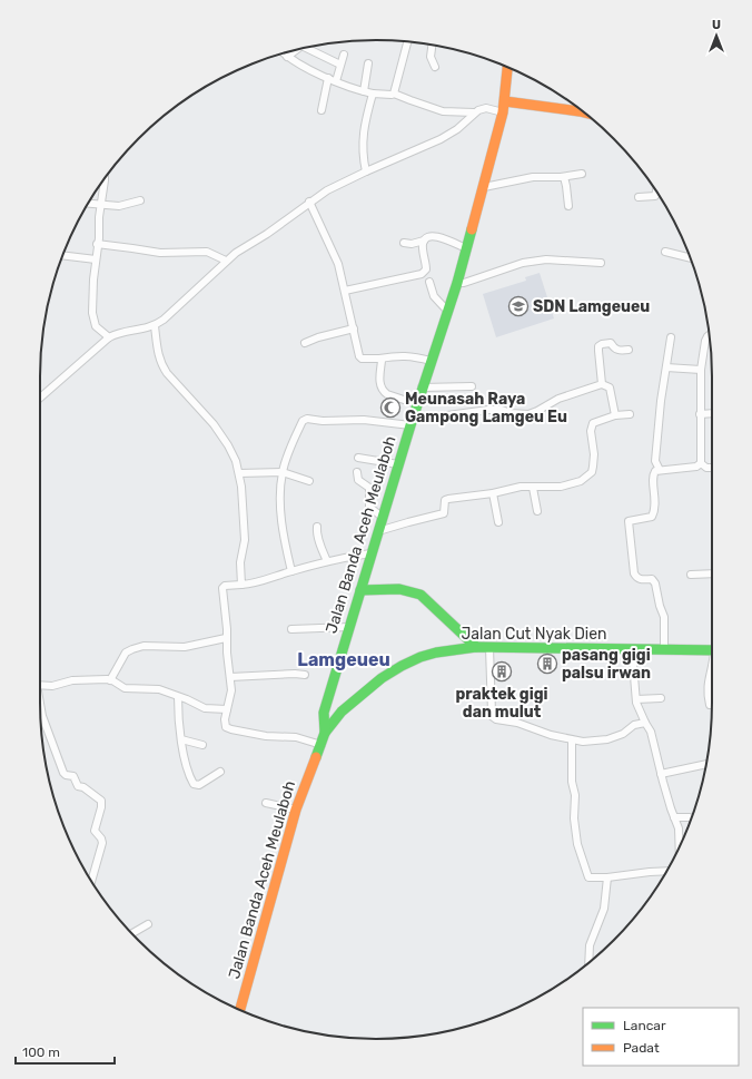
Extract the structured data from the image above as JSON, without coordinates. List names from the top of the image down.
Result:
{
  "streets": {
    "main road": ["Jalan Banda Aceh Meulaboh", "Jalan Cut Nyak Dien"]
  },
  "crossings": [
    ["Jalan Banda Aceh Meulaboh", "Jalan Cut Nyak Dien"]
  ],
  "districts": ["Lamgeueu"],
  "places": {
    "school or university": ["SDN Lamgeueu"],
    "mosque": ["Meunasah Raya Gampong Lamgeu Eu"],
    "building": ["pasang gigi palsu irwan", "praktek gigi dan mulut"]
  },
  "legend": ["Lancar", "Padat"],
  "scale_bar": "100 m",
  "north": "top"
}
